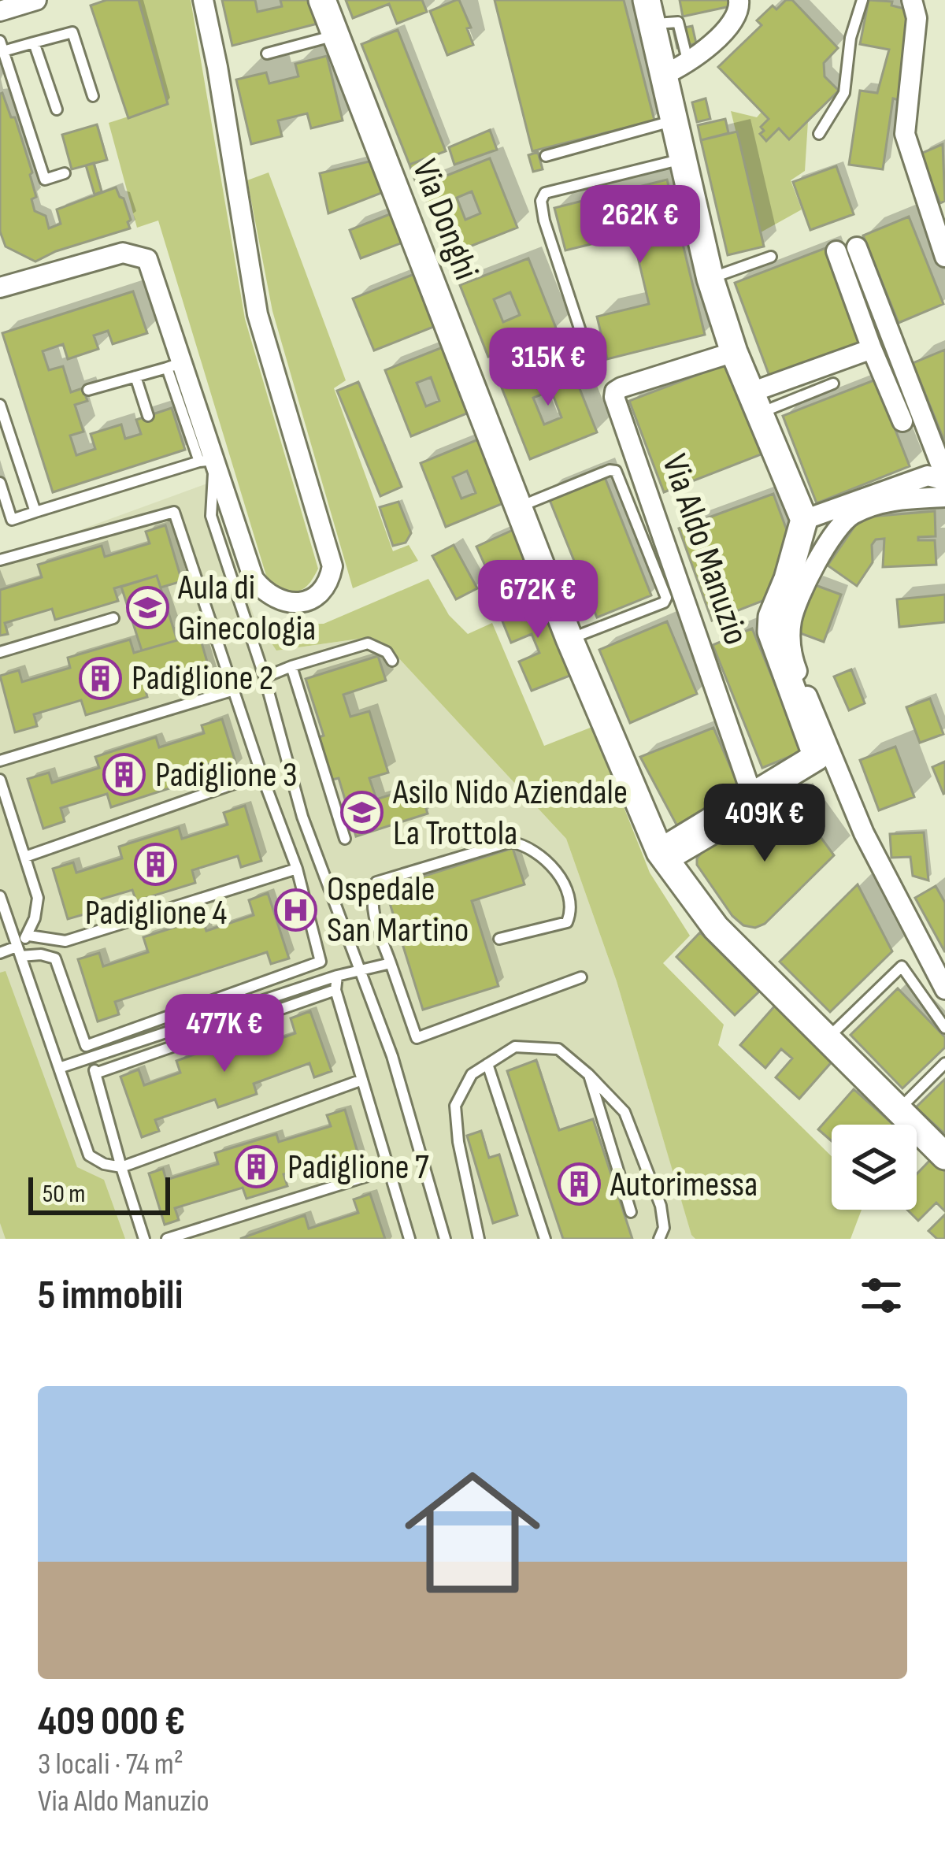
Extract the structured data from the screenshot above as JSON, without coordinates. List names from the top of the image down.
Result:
{
  "streets": {
    "street": ["Via Donghi", "Via Aldo Manuzio"]
  },
  "crossings": [
    ["Via Donghi", "Via Aldo Manuzio"]
  ],
  "places": {
    "school or university": ["Aula di Ginecologia", "Asilo Nido Aziendale La Trottola"],
    "building": [
      "Padiglione 2",
      "Padiglione 3",
      "Padiglione 4",
      "Padiglione 7",
      "Autorimessa"
    ],
    "hospital": ["Ospedale San Martino"]
  },
  "scale_bar": "50 m",
  "page": {
    "price": [
      "262K €",
      "315K €",
      "672K €",
      "409K €",
      "477K €"
    ],
    "scale": "50 m",
    "heading": "5 immobili",
    "list": [
      {
        "name": "409 000 €",
        "note": "3 locali · 74 m² · Via Aldo Manuzio"
      }
    ]
  }
}
